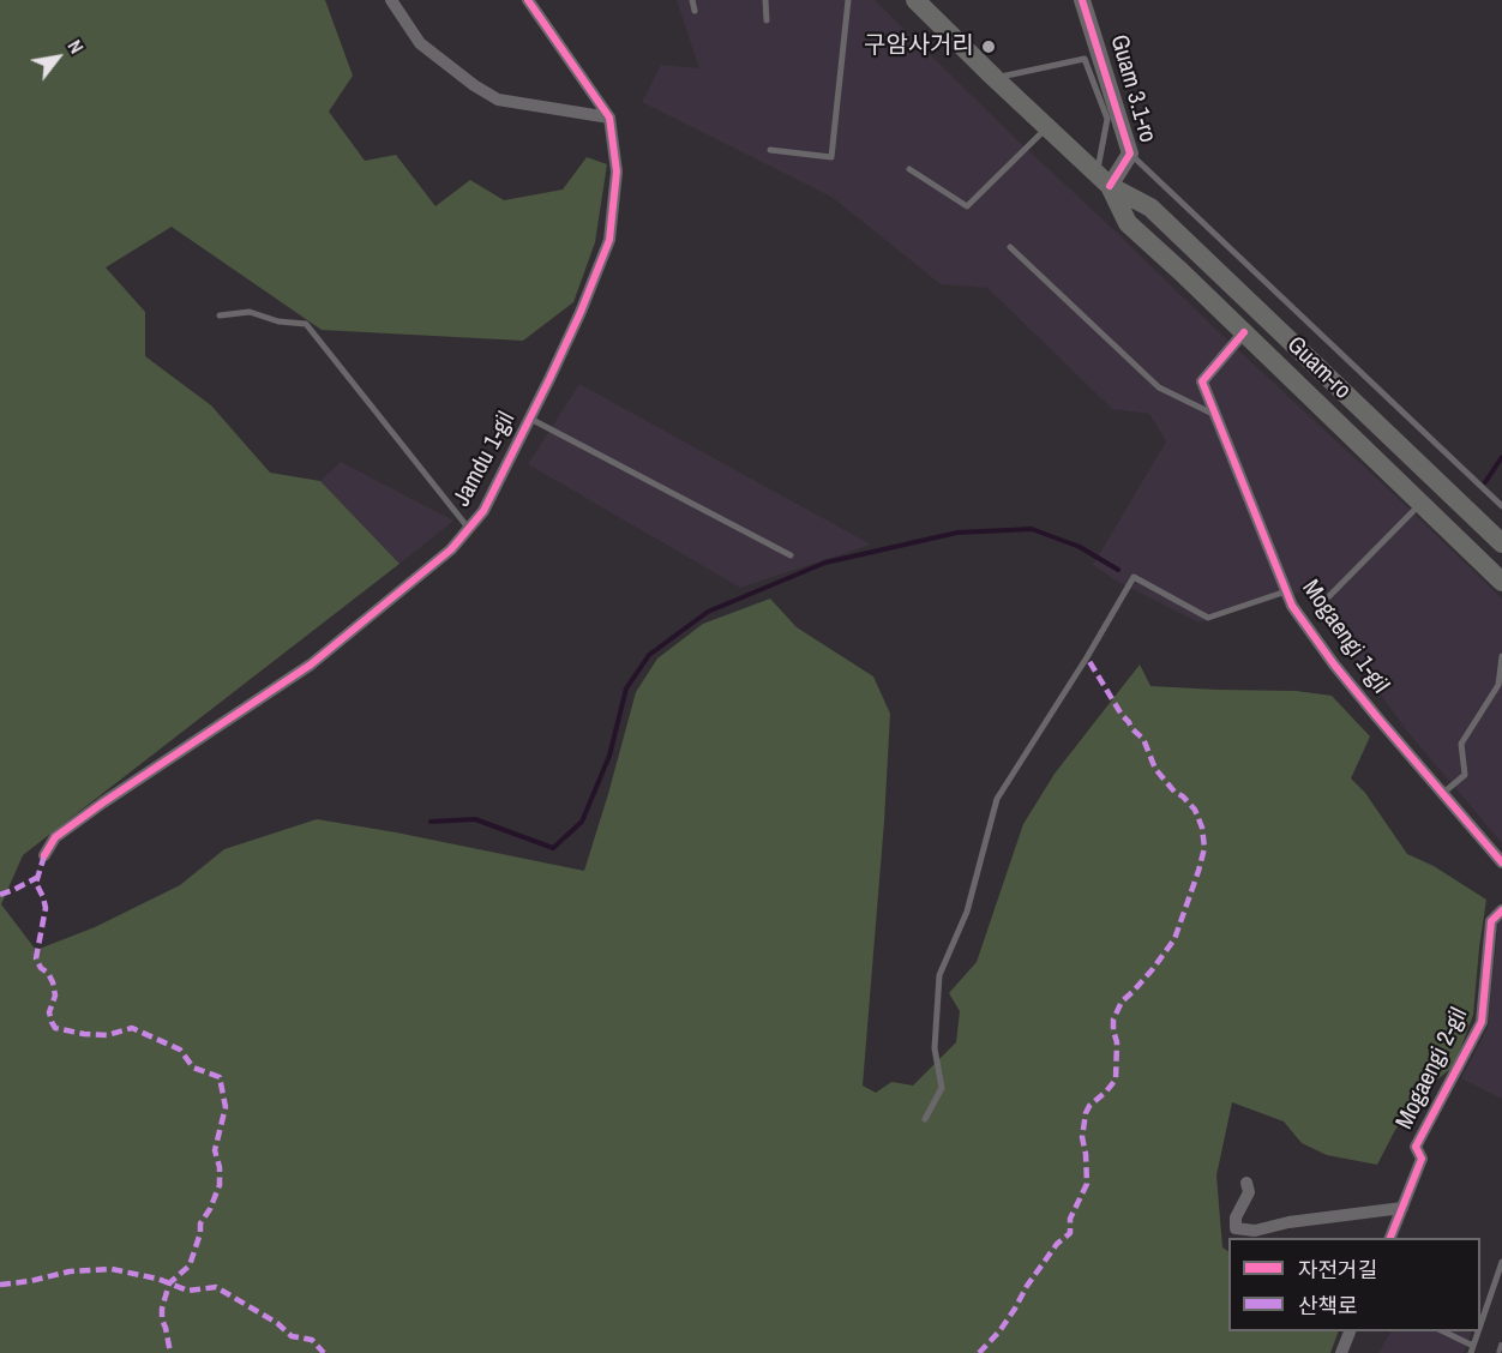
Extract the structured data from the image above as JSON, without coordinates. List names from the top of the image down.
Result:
{
  "streets": {
    "main road": ["Guam-ro"],
    "street": [
      "Guam 3.1-ro",
      "Jamdu 1-gil",
      "Mogaengi 1-gil",
      "Mogaengi 2-gil"
    ]
  },
  "crossings": [
    ["Guam 3.1-ro", "Guam-ro"],
    ["Guam-ro", "Mogaengi 1-gil"]
  ],
  "places": ["구암사거리"],
  "legend": ["자전거길", "산책로"],
  "north": "top right"
}
